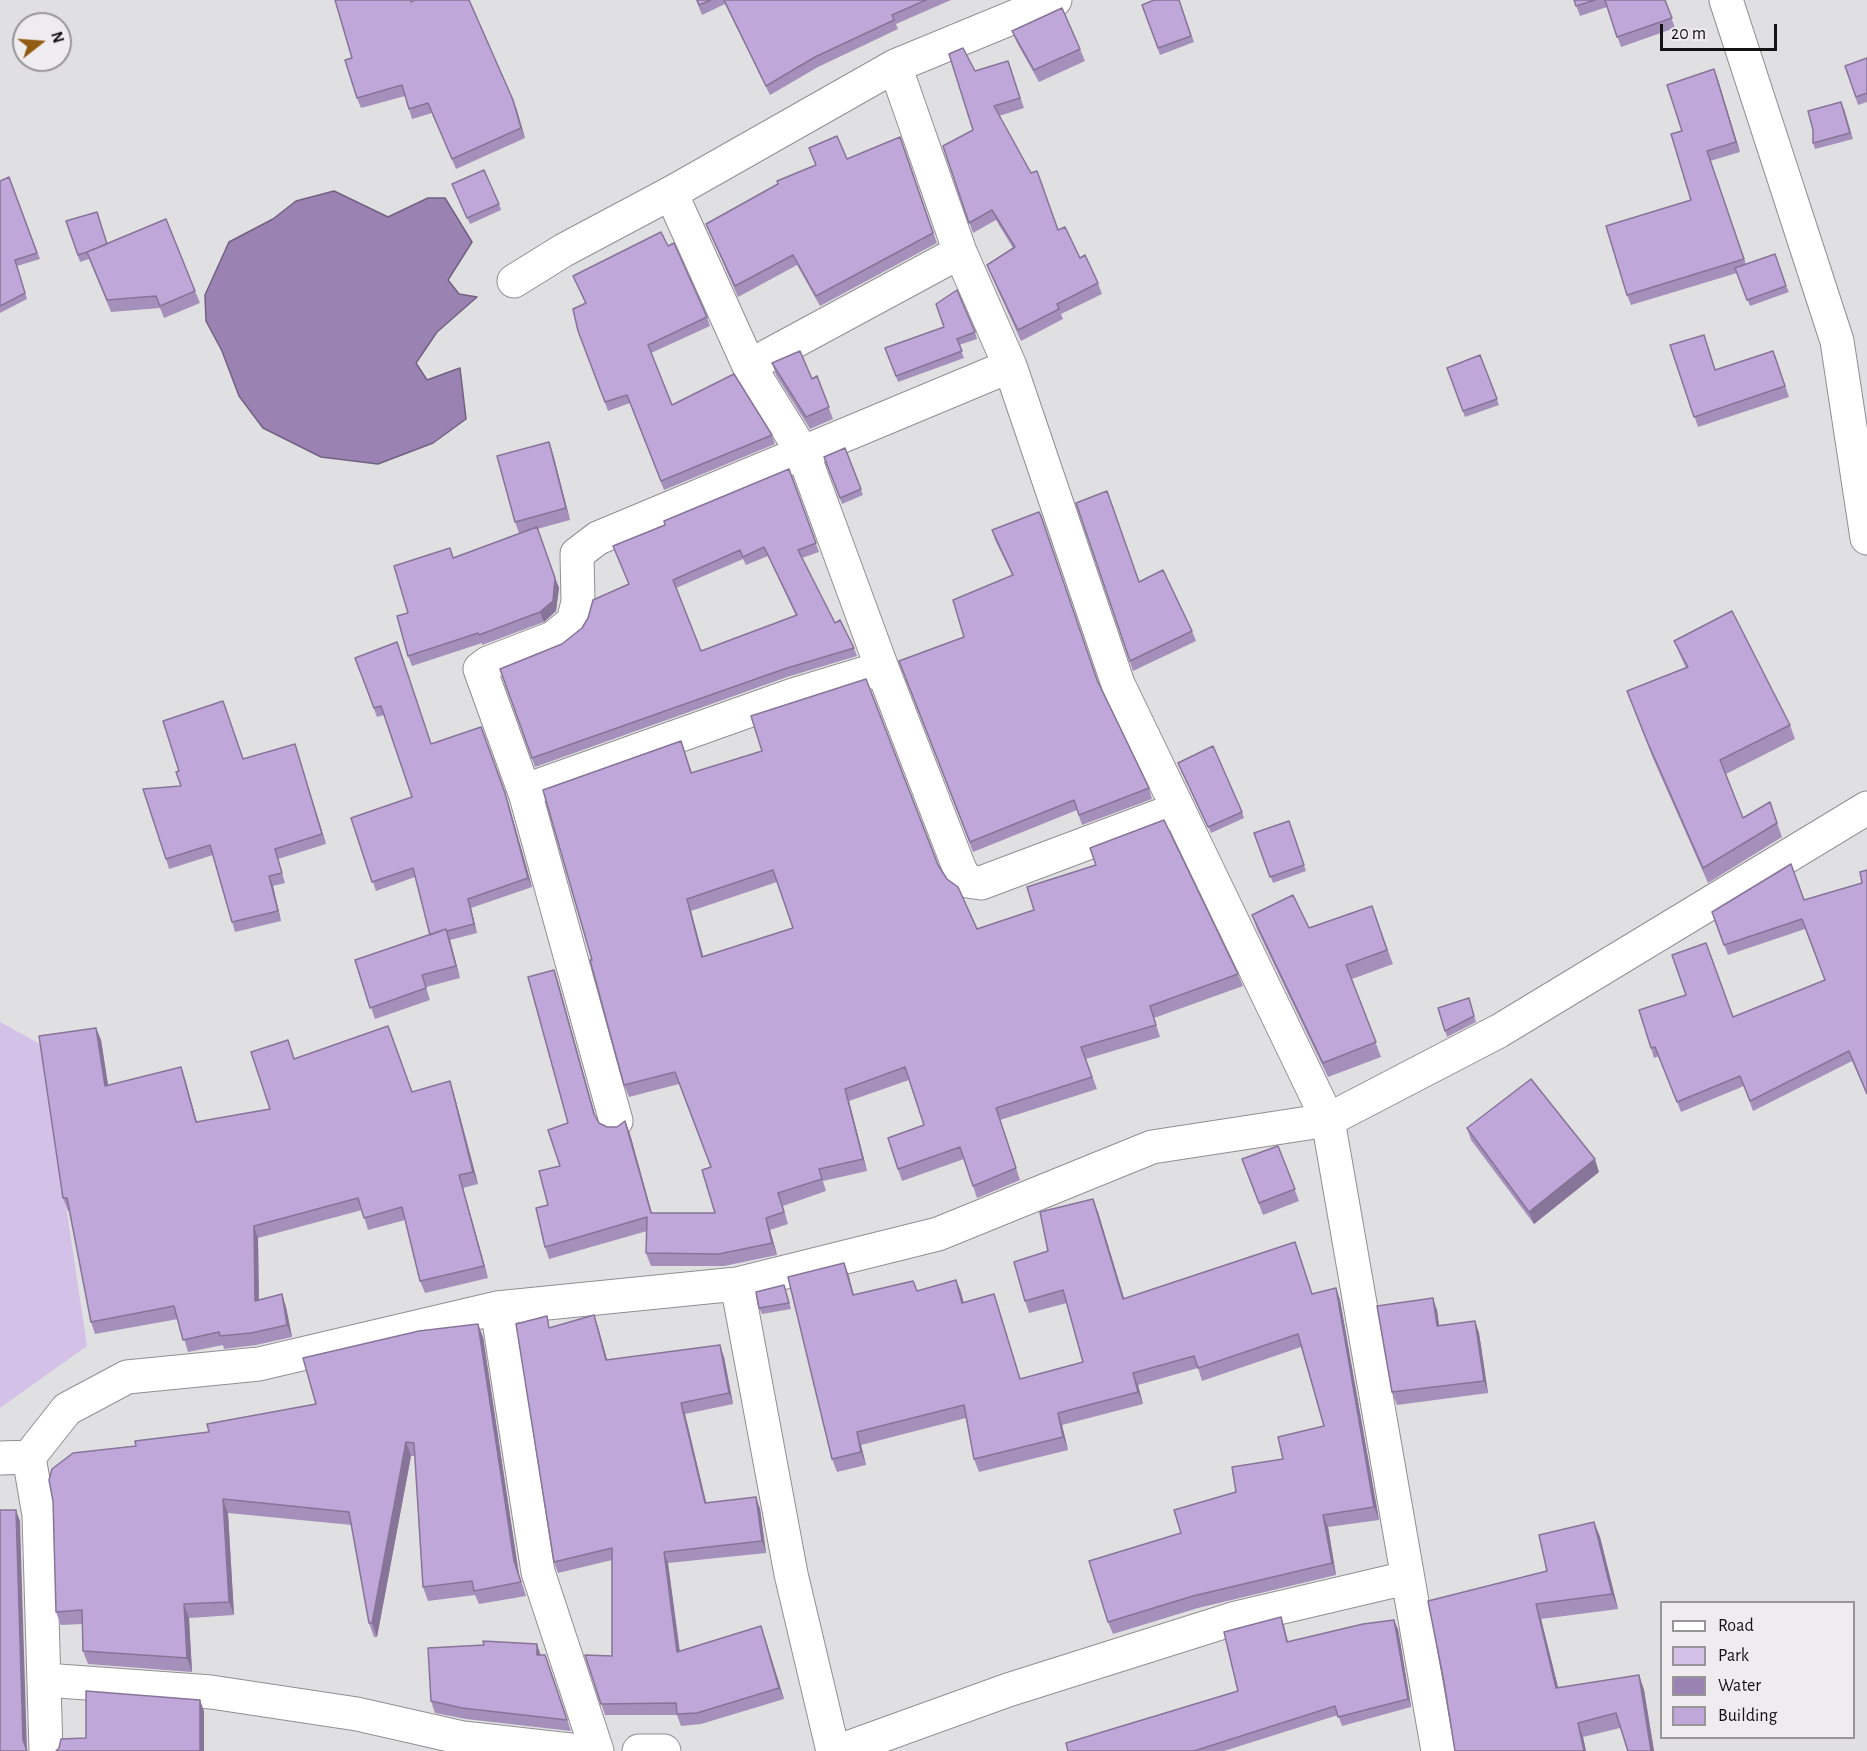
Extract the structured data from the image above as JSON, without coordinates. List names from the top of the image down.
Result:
{
  "legend": [
    "Road",
    "Park",
    "Water",
    "Building"
  ],
  "scale_bar": "20 m",
  "north": "right"
}
